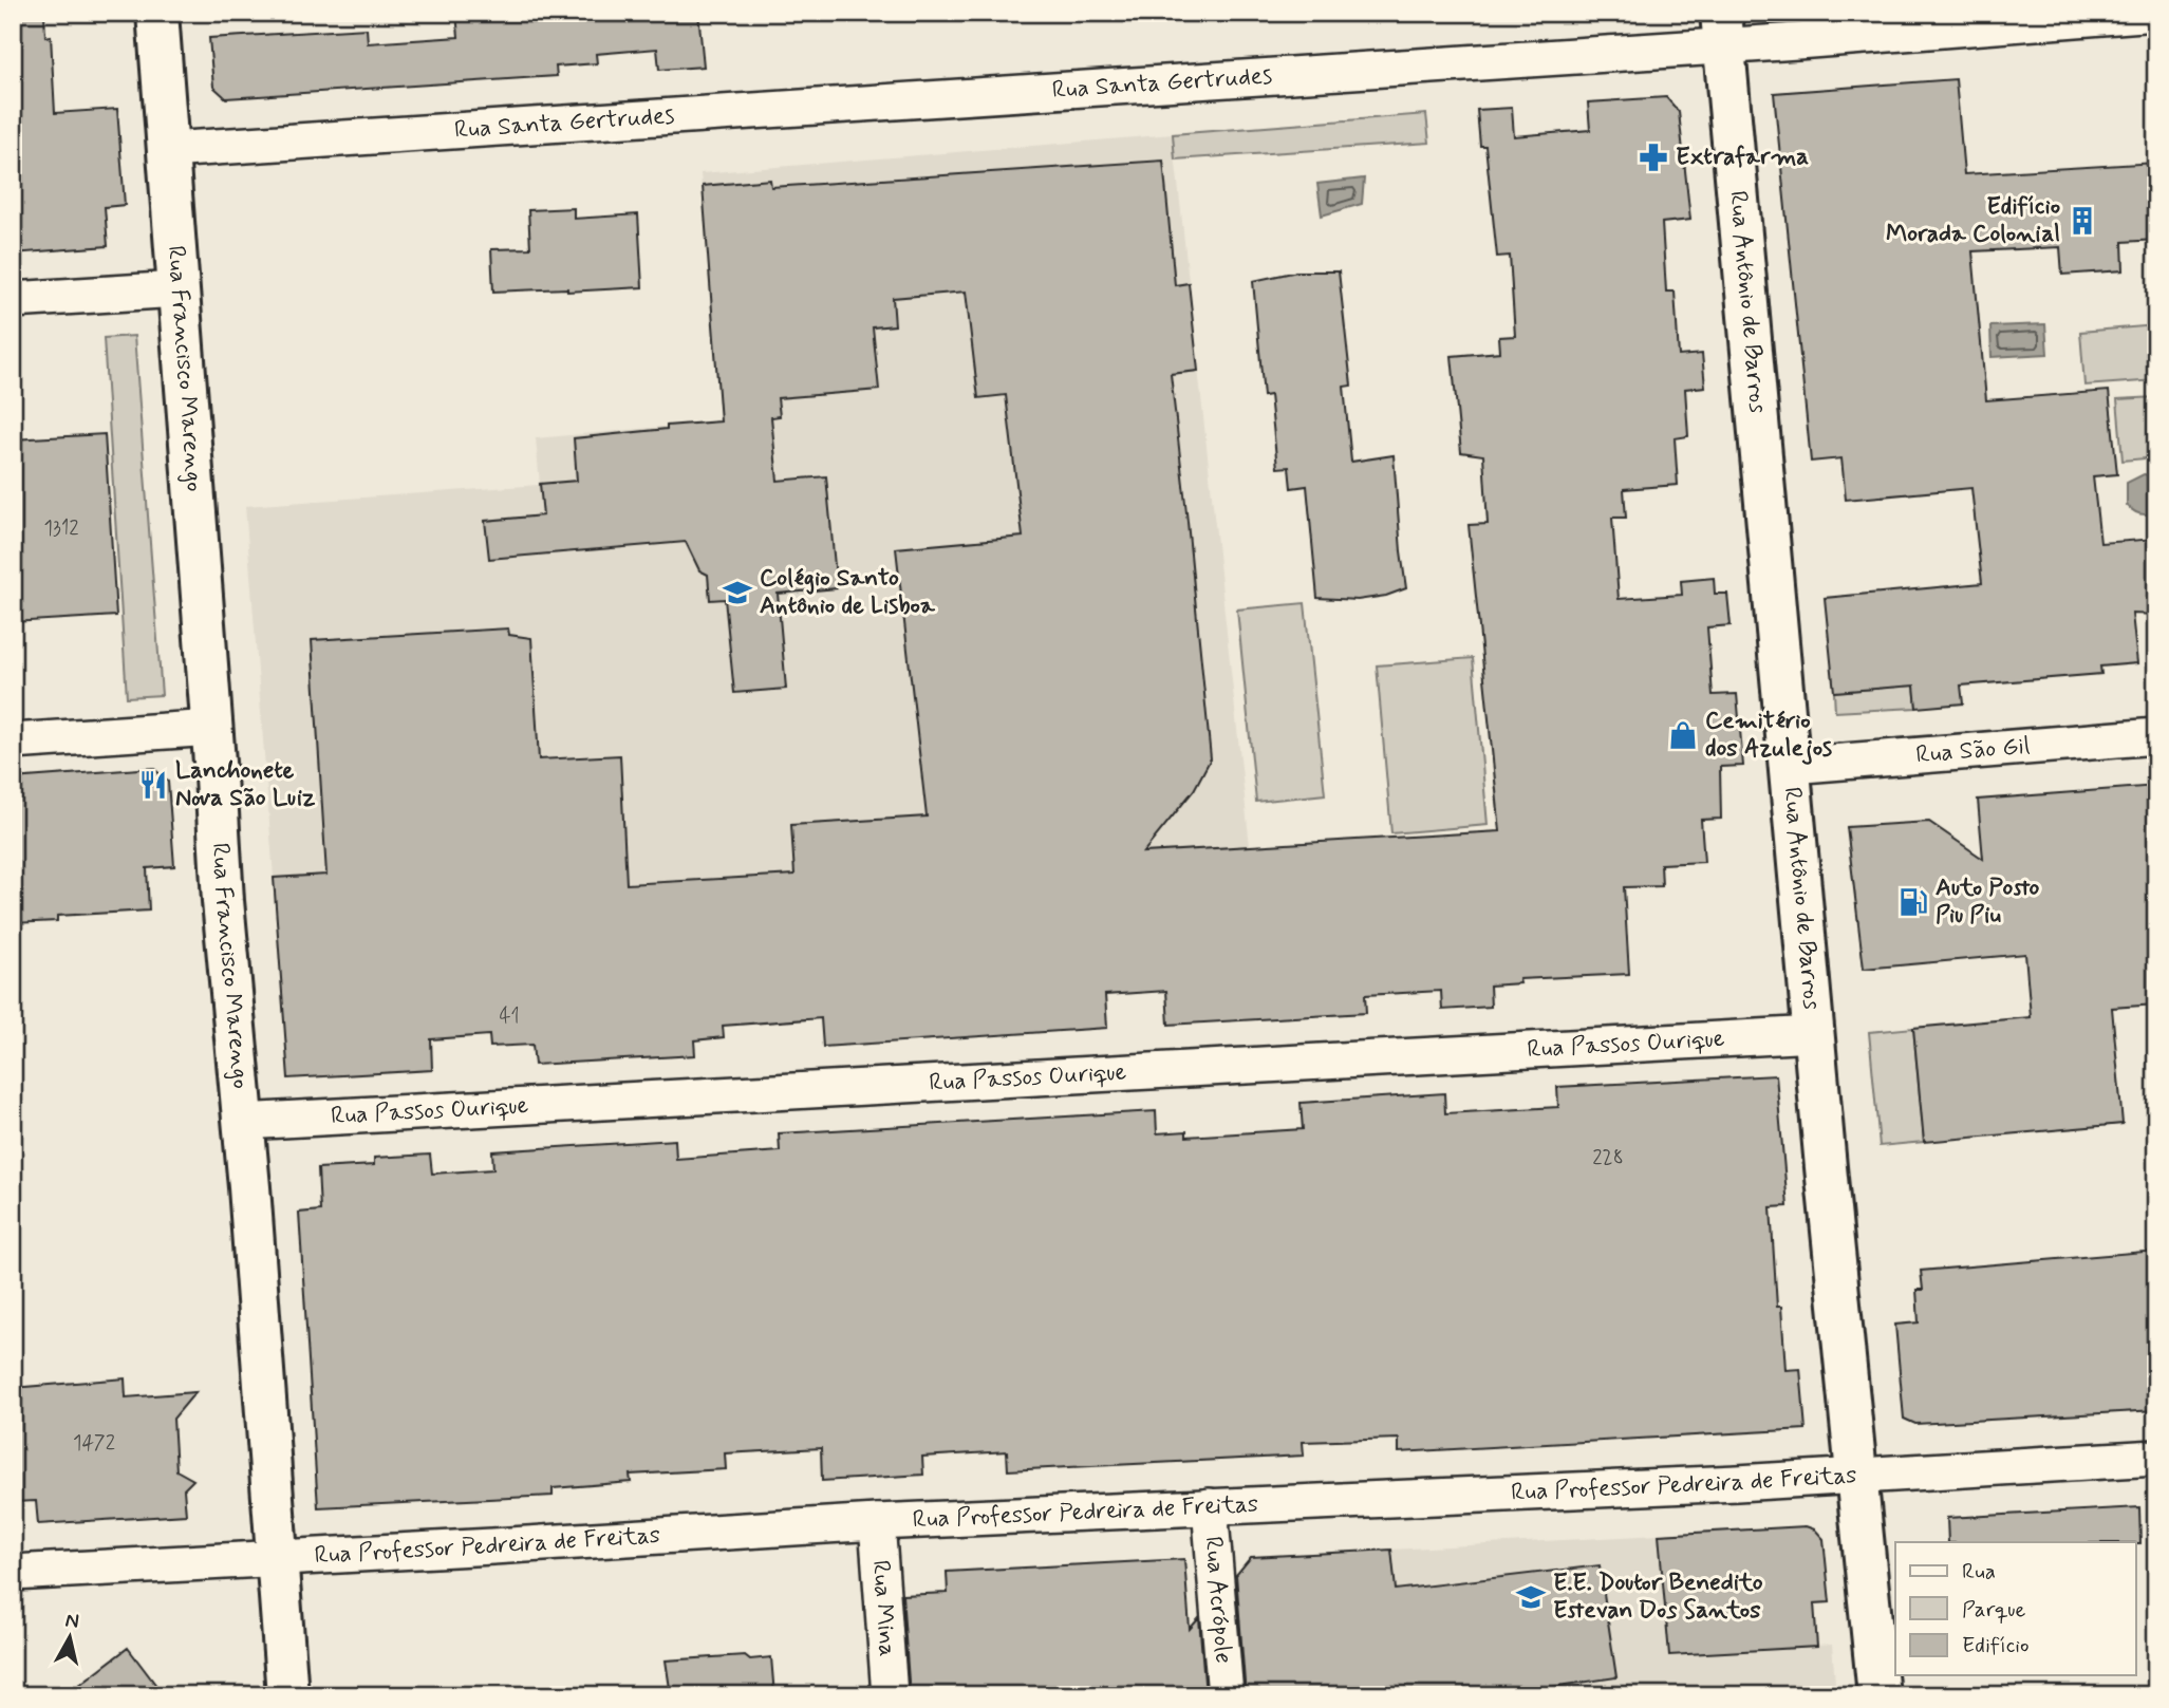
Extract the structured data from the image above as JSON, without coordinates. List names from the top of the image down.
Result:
{
  "streets": {
    "street": [
      "Rua Santa Gertrudes",
      "Rua Antônio de Barros",
      "Rua Francisco Marengo",
      "Rua São Gil",
      "Rua Passos Ourique",
      "Rua Professor Pedreira de Freitas",
      "Rua Acrópole",
      "Rua Mina"
    ]
  },
  "crossings": [
    ["Rua Santa Gertrudes", "Rua Antônio de Barros"],
    ["Rua Santa Gertrudes", "Rua Francisco Marengo"],
    ["Rua Antônio de Barros", "Rua São Gil"],
    ["Rua Antônio de Barros", "Rua Passos Ourique"],
    ["Rua Antônio de Barros", "Rua Professor Pedreira de Freitas"],
    ["Rua Francisco Marengo", "Rua Passos Ourique"],
    ["Rua Francisco Marengo", "Rua Professor Pedreira de Freitas"],
    ["Rua Professor Pedreira de Freitas", "Rua Acrópole"],
    ["Rua Professor Pedreira de Freitas", "Rua Mina"]
  ],
  "places": {
    "pharmacy": ["Extrafarma"],
    "building": ["Edifício Morada Colonial"],
    "school or university": ["Colégio Santo Antônio de Lisboa", "E.E. Doutor Benedito Estevan Dos Santos"],
    "shop": ["Cemitério dos Azulejos"],
    "restaurant": ["Lanchonete Nova São Luiz"],
    "fuel station": ["Auto Posto Piu Piu"]
  },
  "house_numbers": [
    "1312",
    "41",
    "228",
    "1472"
  ],
  "legend": ["Rua", "Parque", "Edifício"],
  "north": "top"
}
